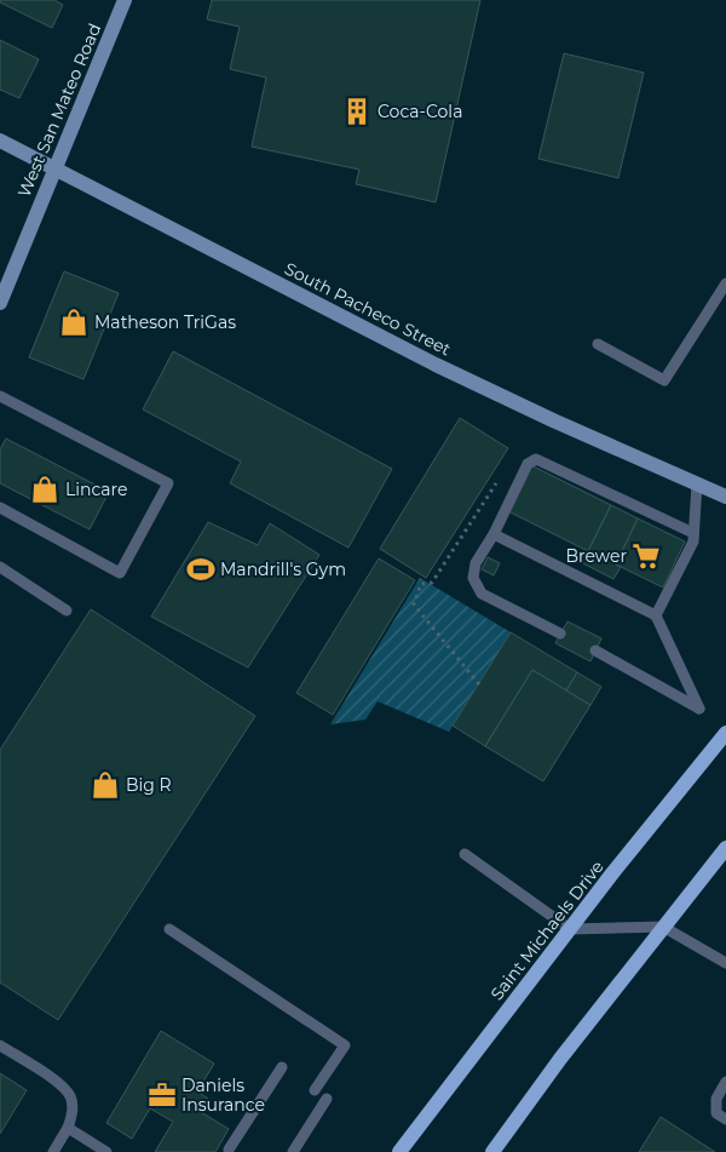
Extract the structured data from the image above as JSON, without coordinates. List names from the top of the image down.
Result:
{
  "streets": {
    "main road": ["Saint Michaels Drive"],
    "street": ["West San Mateo Road", "South Pacheco Street"]
  },
  "crossings": [
    ["West San Mateo Road", "South Pacheco Street"]
  ],
  "places": {
    "building": ["Coca-Cola"],
    "shop": ["Matheson TriGas", "Lincare", "Big R"],
    "supermarket": ["Brewer"],
    "sports": ["Mandrill's Gym"],
    "office": ["Daniels Insurance"]
  }
}
